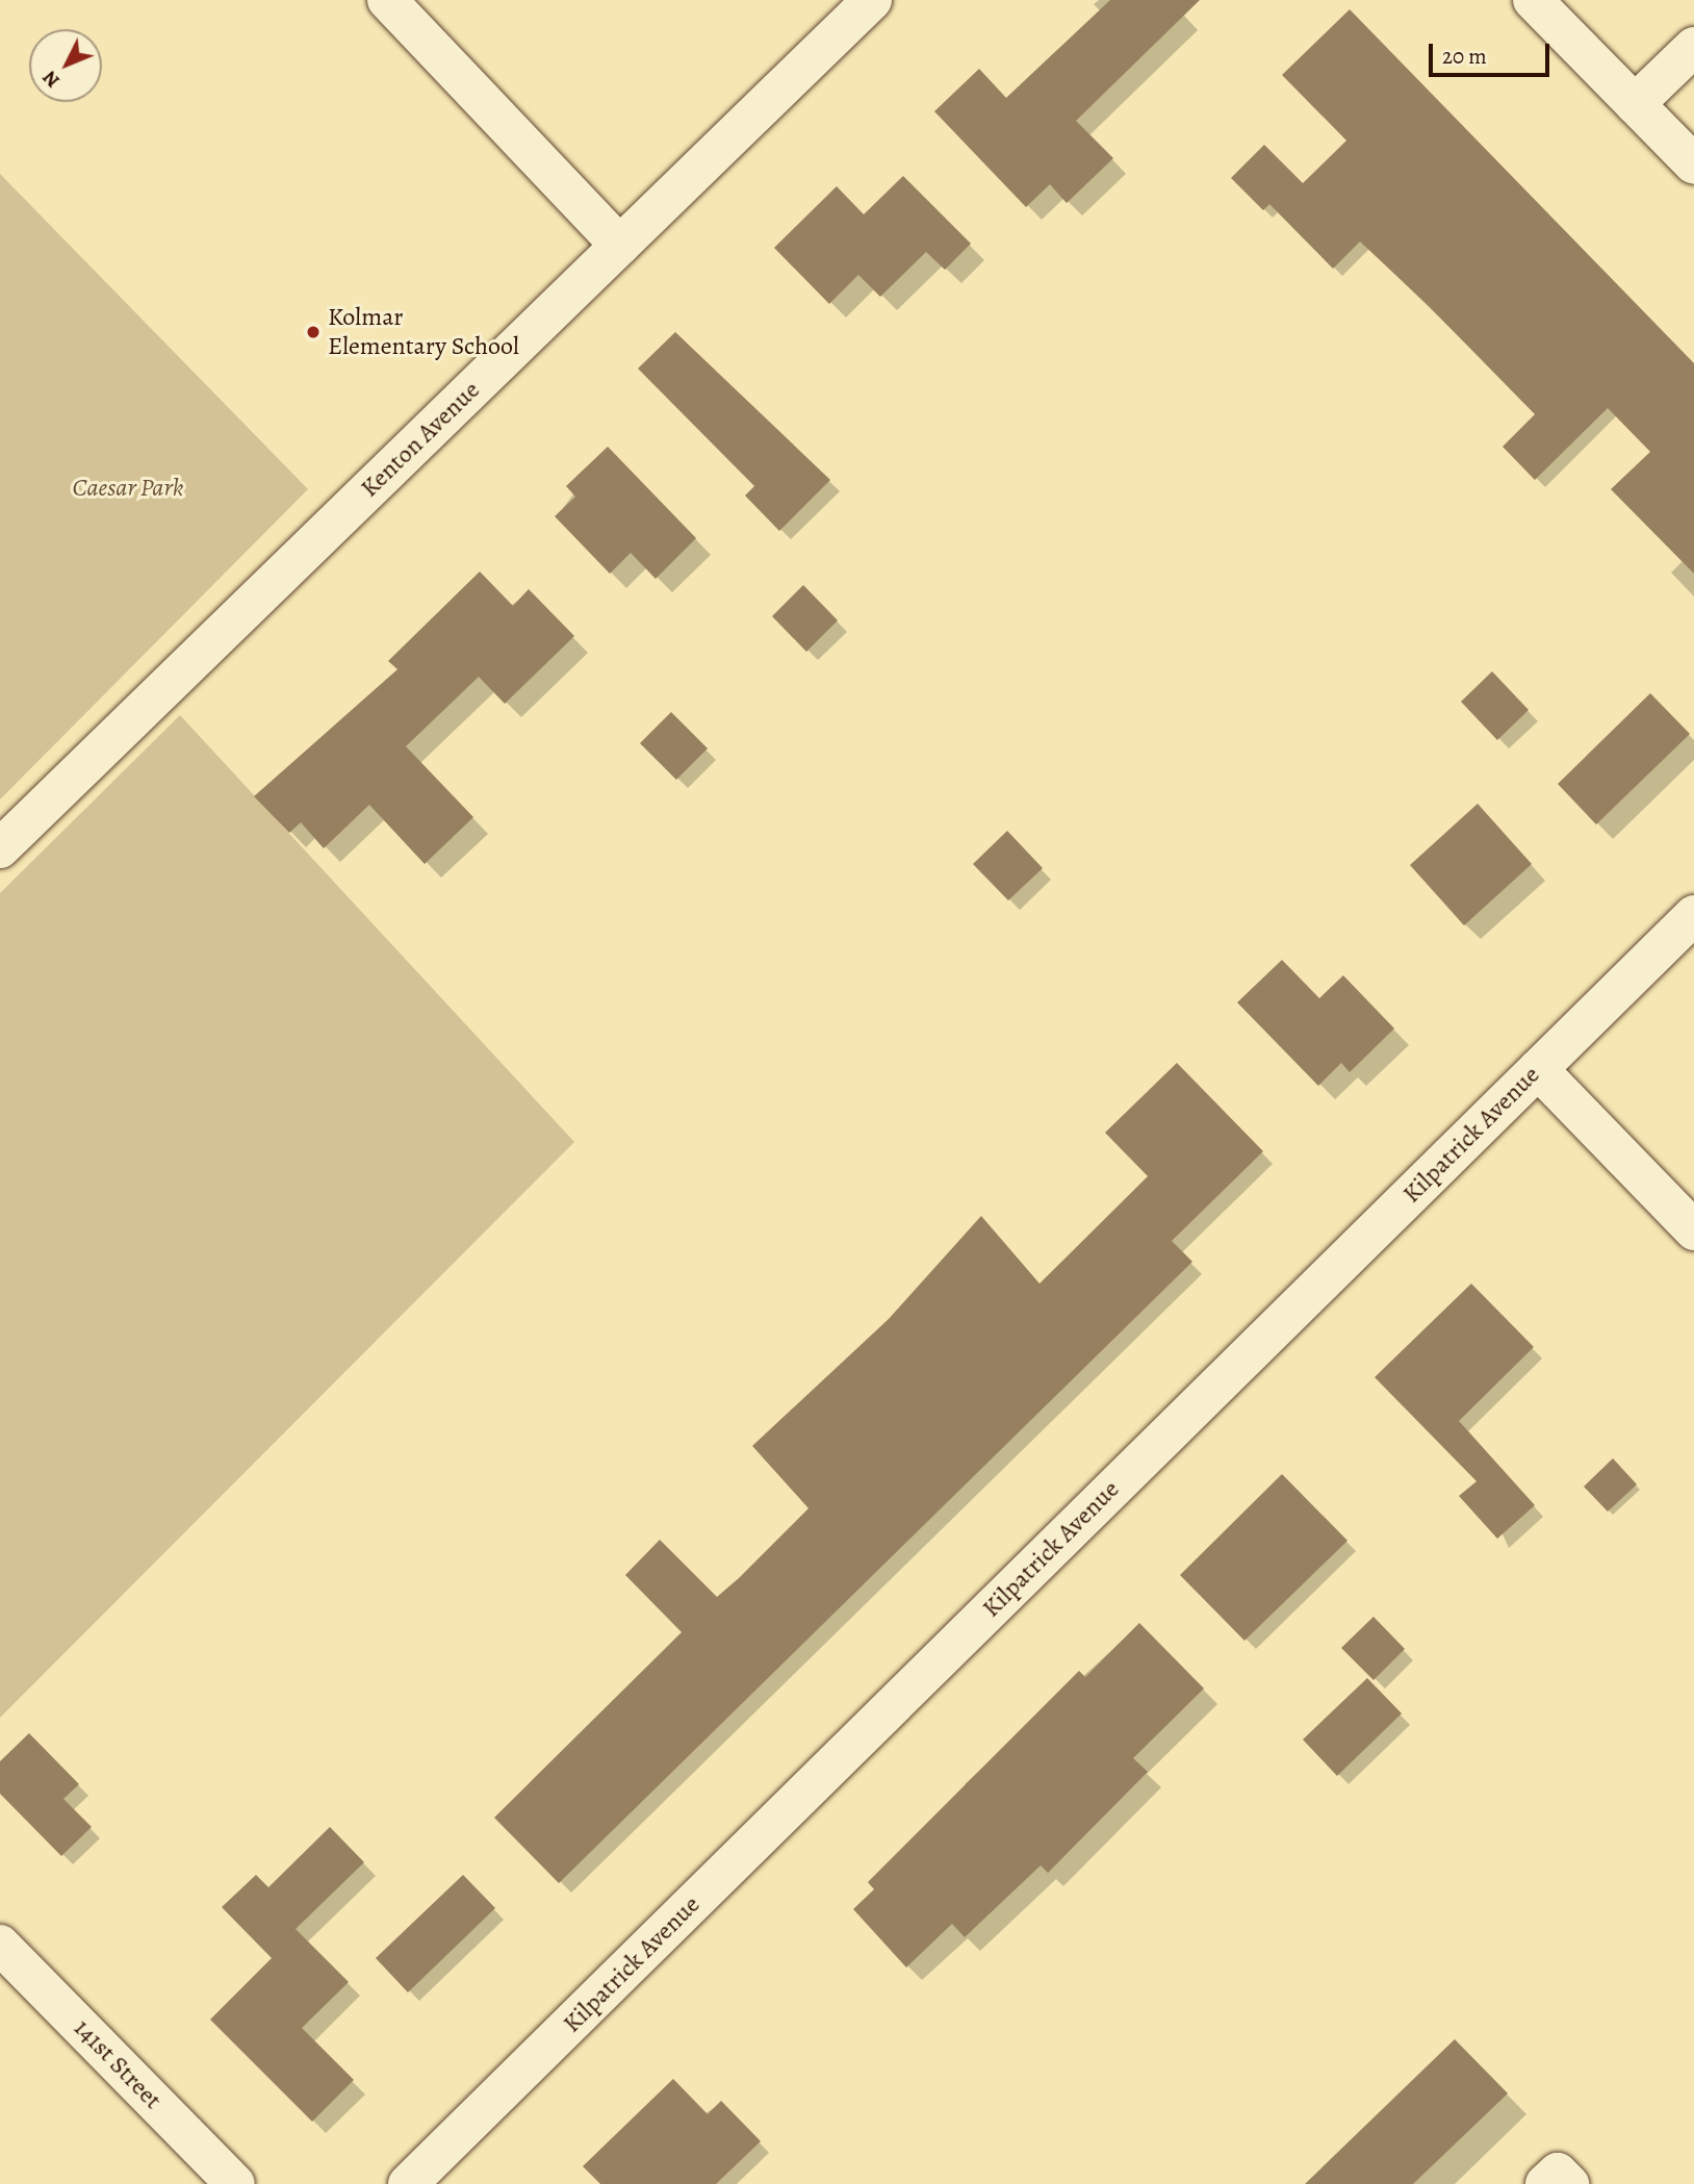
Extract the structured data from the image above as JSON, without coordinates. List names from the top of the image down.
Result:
{
  "streets": {
    "street": ["Kenton Avenue", "Kilpatrick Avenue", "141st Street"]
  },
  "parks": ["Caesar Park"],
  "places": ["Kolmar Elementary School"],
  "scale_bar": "20 m",
  "north": "bottom left"
}
